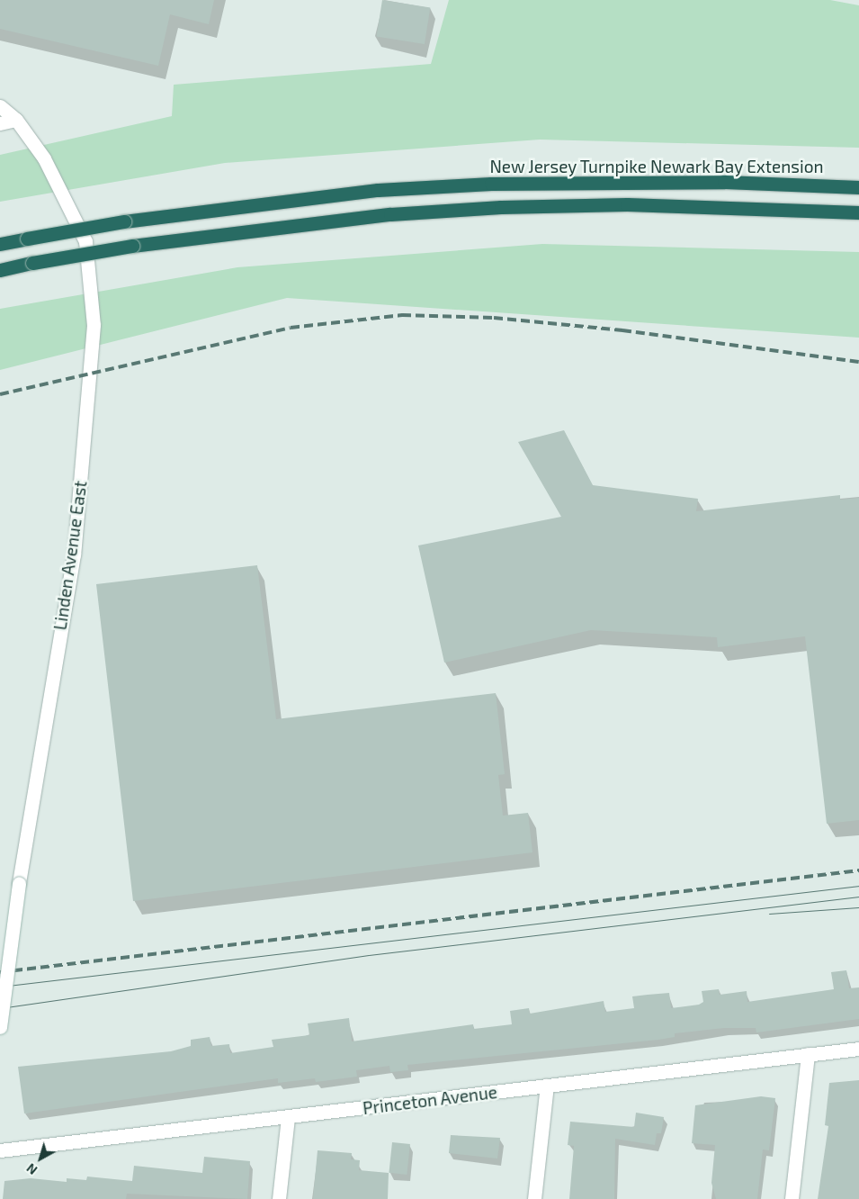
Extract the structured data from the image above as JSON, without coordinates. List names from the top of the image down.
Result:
{
  "streets": {
    "highway": ["New Jersey Turnpike Newark Bay Extension"],
    "street": ["Linden Avenue East", "Princeton Avenue"]
  },
  "north": "bottom left"
}
